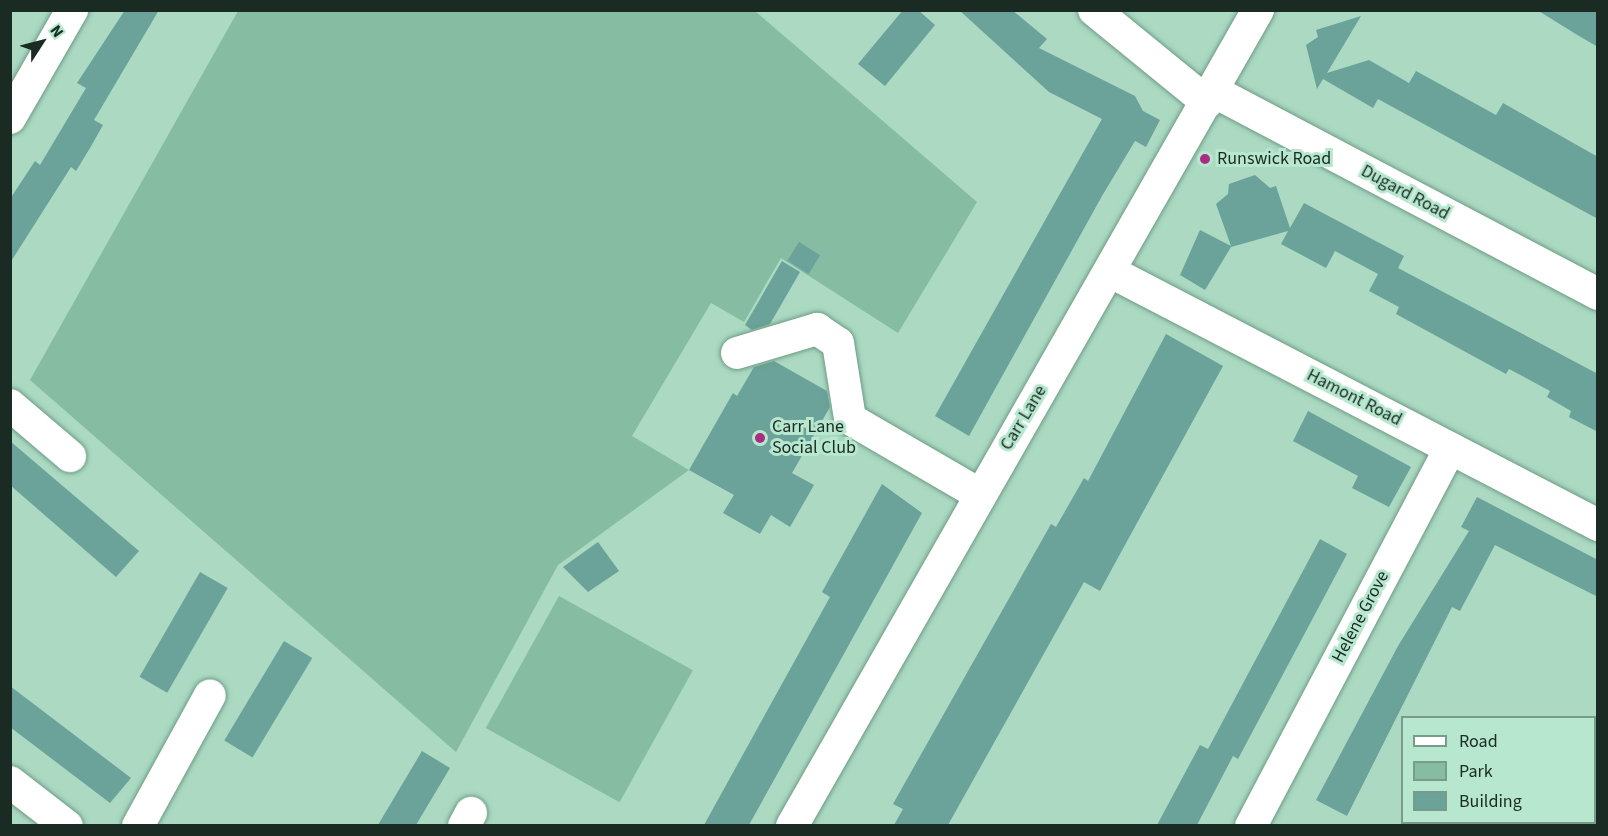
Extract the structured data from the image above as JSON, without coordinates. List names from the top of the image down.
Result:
{
  "streets": {
    "street": [
      "Dugard Road",
      "Hamont Road",
      "Carr Lane",
      "Helene Grove"
    ]
  },
  "crossings": [
    ["Dugard Road", "Carr Lane"],
    ["Hamont Road", "Carr Lane"],
    ["Hamont Road", "Helene Grove"]
  ],
  "places": ["Runswick Road", "Carr Lane Social Club"],
  "legend": ["Road", "Park", "Building"],
  "north": "top right"
}
